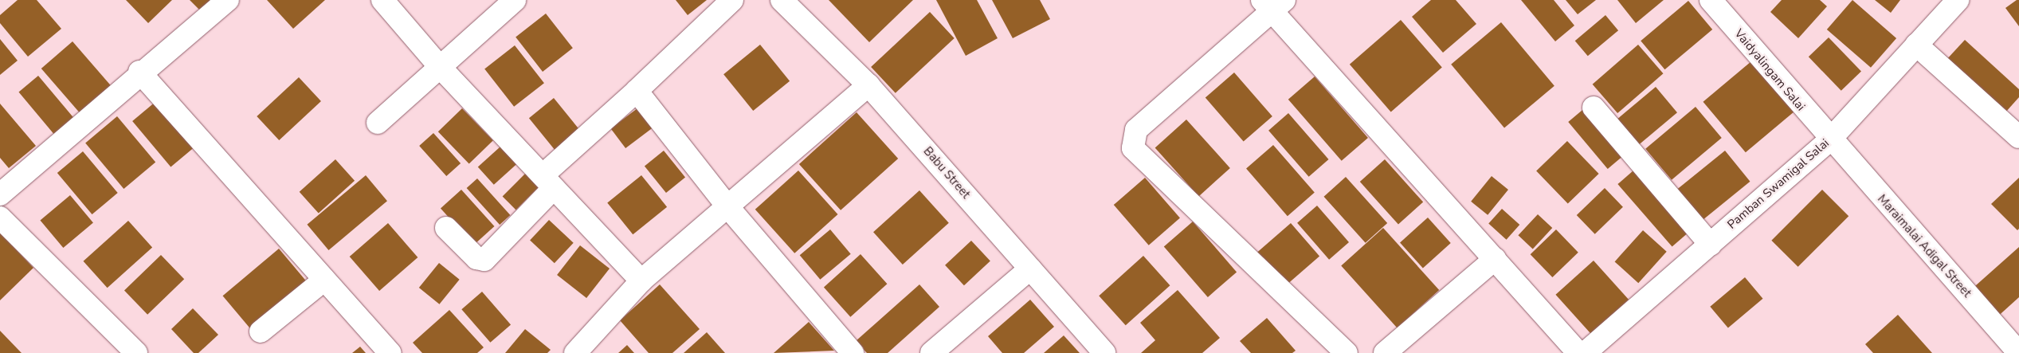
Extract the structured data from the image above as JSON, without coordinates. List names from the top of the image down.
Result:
{
  "streets": {
    "street": [
      "Vaidyalingam Salai",
      "Babu Street",
      "Pamban Swamigal Salai",
      "Maraimalai Adigal Street"
    ]
  },
  "crossings": [
    ["Vaidyalingam Salai", "Pamban Swamigal Salai"],
    ["Vaidyalingam Salai", "Maraimalai Adigal Street"],
    ["Pamban Swamigal Salai", "Maraimalai Adigal Street"]
  ]
}
